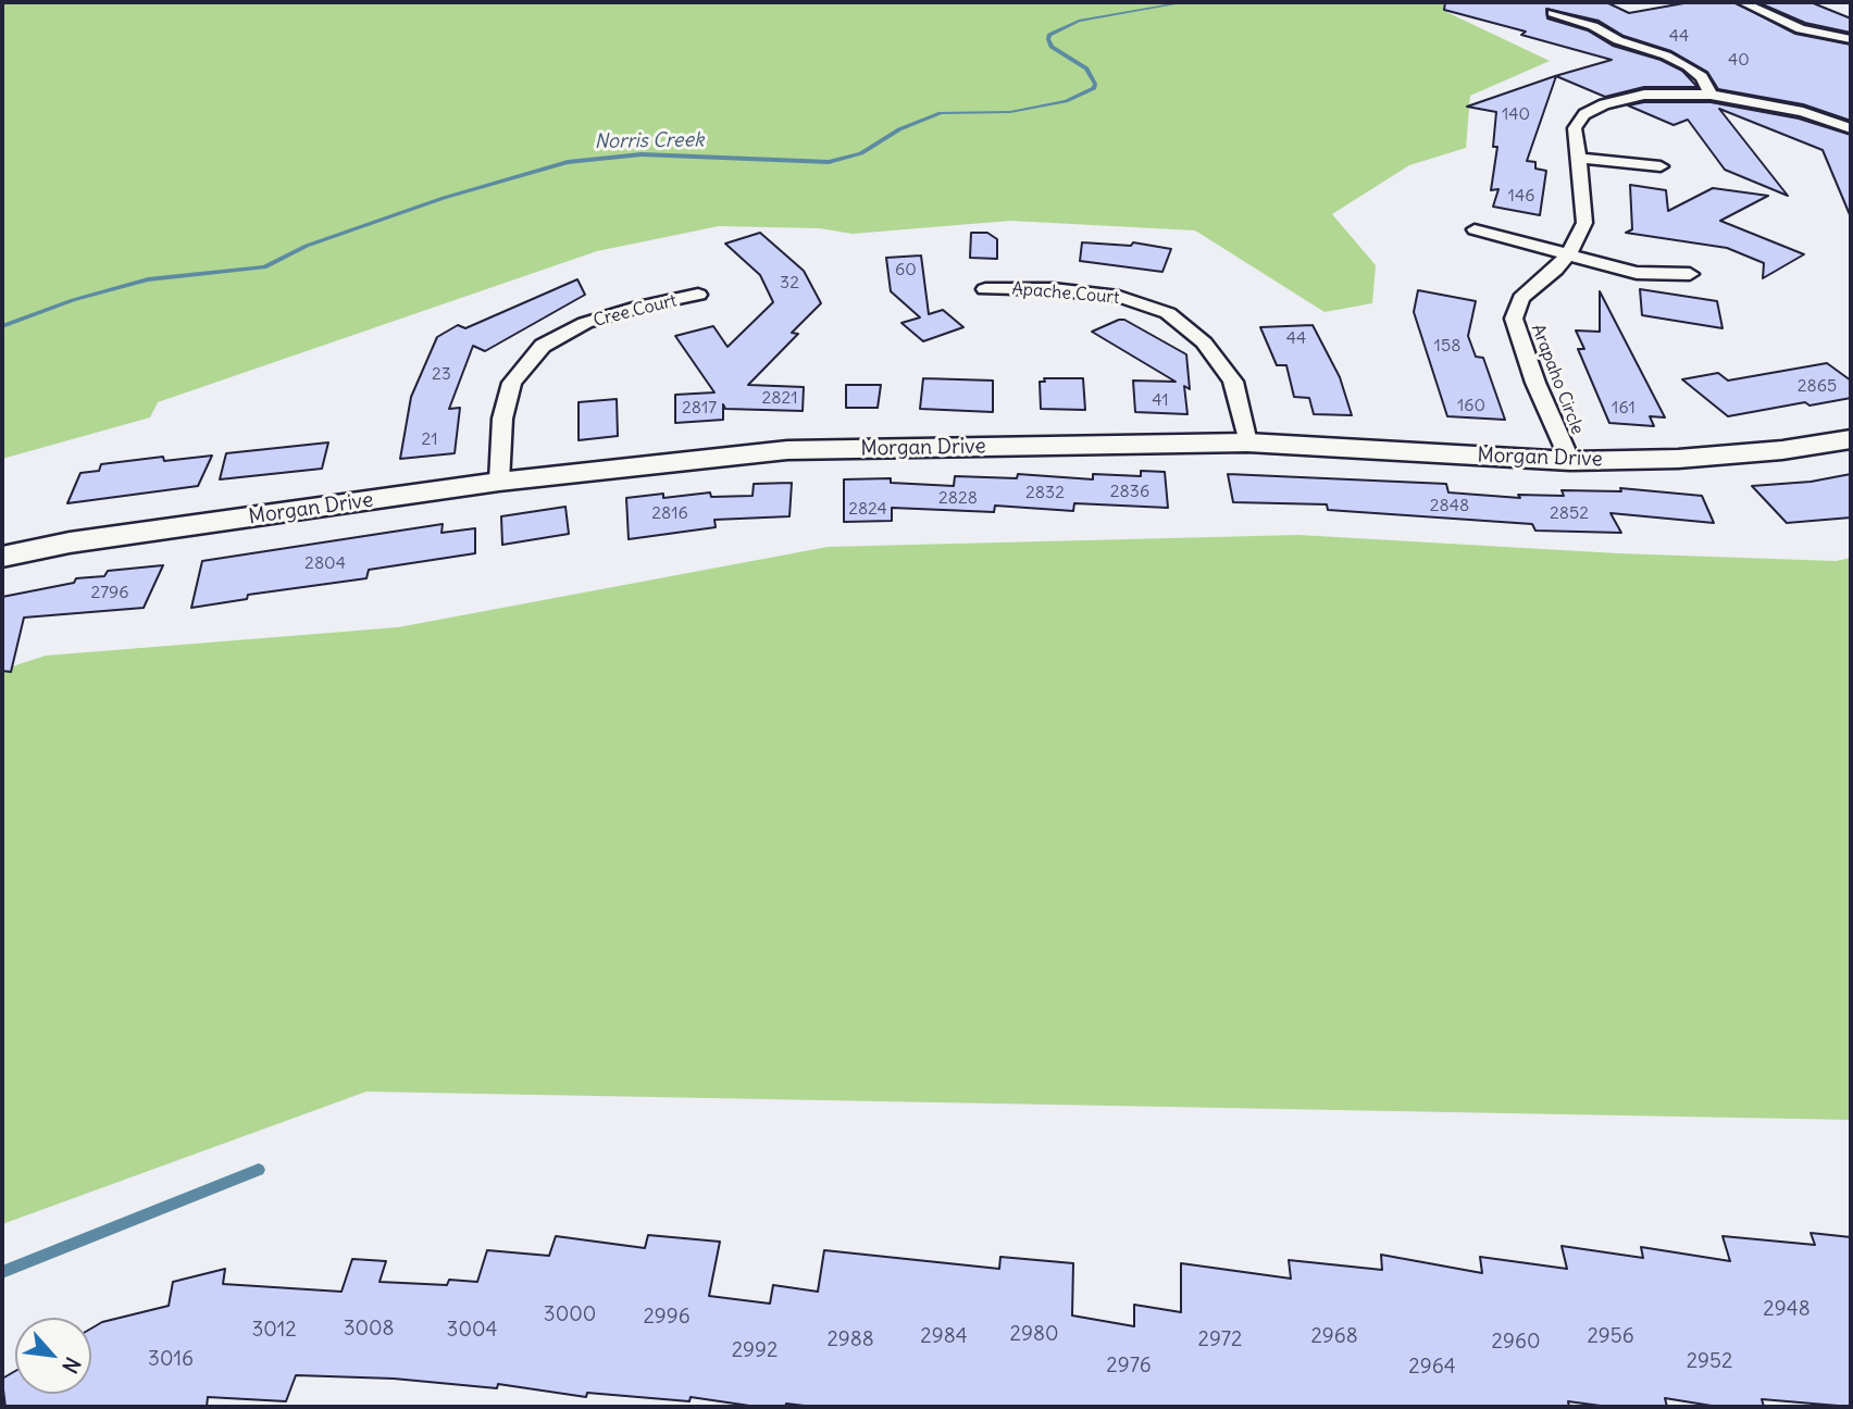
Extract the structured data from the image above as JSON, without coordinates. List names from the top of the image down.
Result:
{
  "streets": {
    "street": [
      "Apache Court",
      "Cree Court",
      "Arapaho Circle",
      "Morgan Drive"
    ]
  },
  "crossings": [
    ["Apache Court", "Morgan Drive"],
    ["Cree Court", "Morgan Drive"],
    ["Arapaho Circle", "Morgan Drive"]
  ],
  "water": ["Norris Creek"],
  "house_numbers": [
    "44",
    "40",
    "140",
    "146",
    "60",
    "32",
    "44",
    "158",
    "23",
    "2865",
    "2821",
    "41",
    "160",
    "2817",
    "161",
    "21",
    "2836",
    "2832",
    "2828",
    "2848",
    "2824",
    "2816",
    "2852",
    "2804",
    "2796",
    "2948",
    "3000",
    "2996",
    "3008",
    "3012",
    "3004",
    "2980",
    "2984",
    "2968",
    "2956",
    "2988",
    "2972",
    "2960",
    "2992",
    "3016",
    "2952",
    "2976",
    "2964"
  ],
  "north": "bottom right"
}
